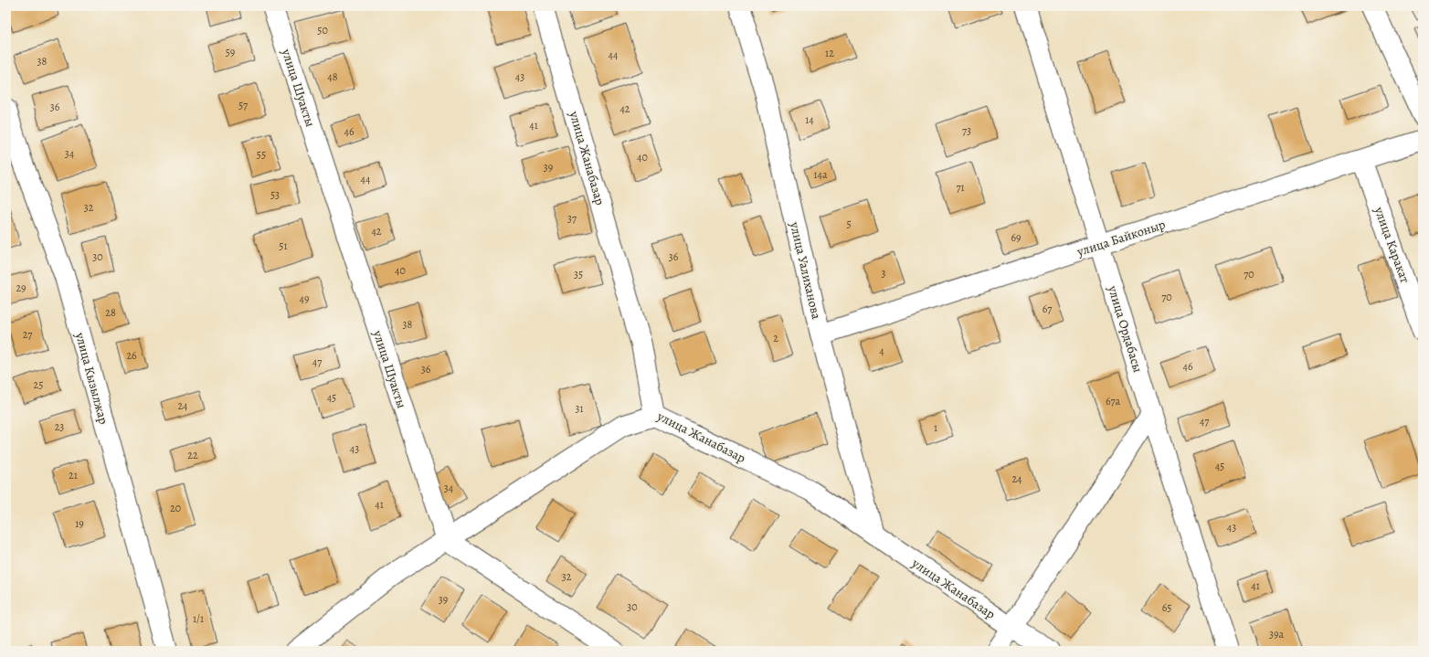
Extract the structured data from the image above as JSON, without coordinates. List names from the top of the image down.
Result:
{
  "streets": {
    "street": [
      "улица Шуакты",
      "улица Жанабазар",
      "улица Байконыр",
      "улица Каракат",
      "улица Уалиханова",
      "улица Ордабасы",
      "улица Кызылжар"
    ]
  },
  "crossings": [
    ["улица Жанабазар", "улица Уалиханова"],
    ["улица Байконыр", "улица Каракат"],
    ["улица Байконыр", "улица Уалиханова"],
    ["улица Байконыр", "улица Ордабасы"]
  ],
  "house_numbers": [
    "50",
    "59",
    "12",
    "44",
    "38",
    "48",
    "43",
    "57",
    "36",
    "42",
    "14",
    "41",
    "73",
    "46",
    "34",
    "55",
    "40",
    "39",
    "14а",
    "44",
    "71",
    "53",
    "32",
    "37",
    "5",
    "42",
    "69",
    "51",
    "30",
    "36",
    "40",
    "3",
    "35",
    "70",
    "29",
    "70",
    "49",
    "67",
    "28",
    "38",
    "27",
    "2",
    "4",
    "26",
    "47",
    "46",
    "36",
    "25",
    "45",
    "67а",
    "24",
    "31",
    "47",
    "23",
    "1",
    "43",
    "22",
    "45",
    "21",
    "24",
    "34",
    "41",
    "20",
    "19",
    "43",
    "32",
    "41",
    "39",
    "30",
    "65",
    "1/1",
    "39а"
  ]
}
